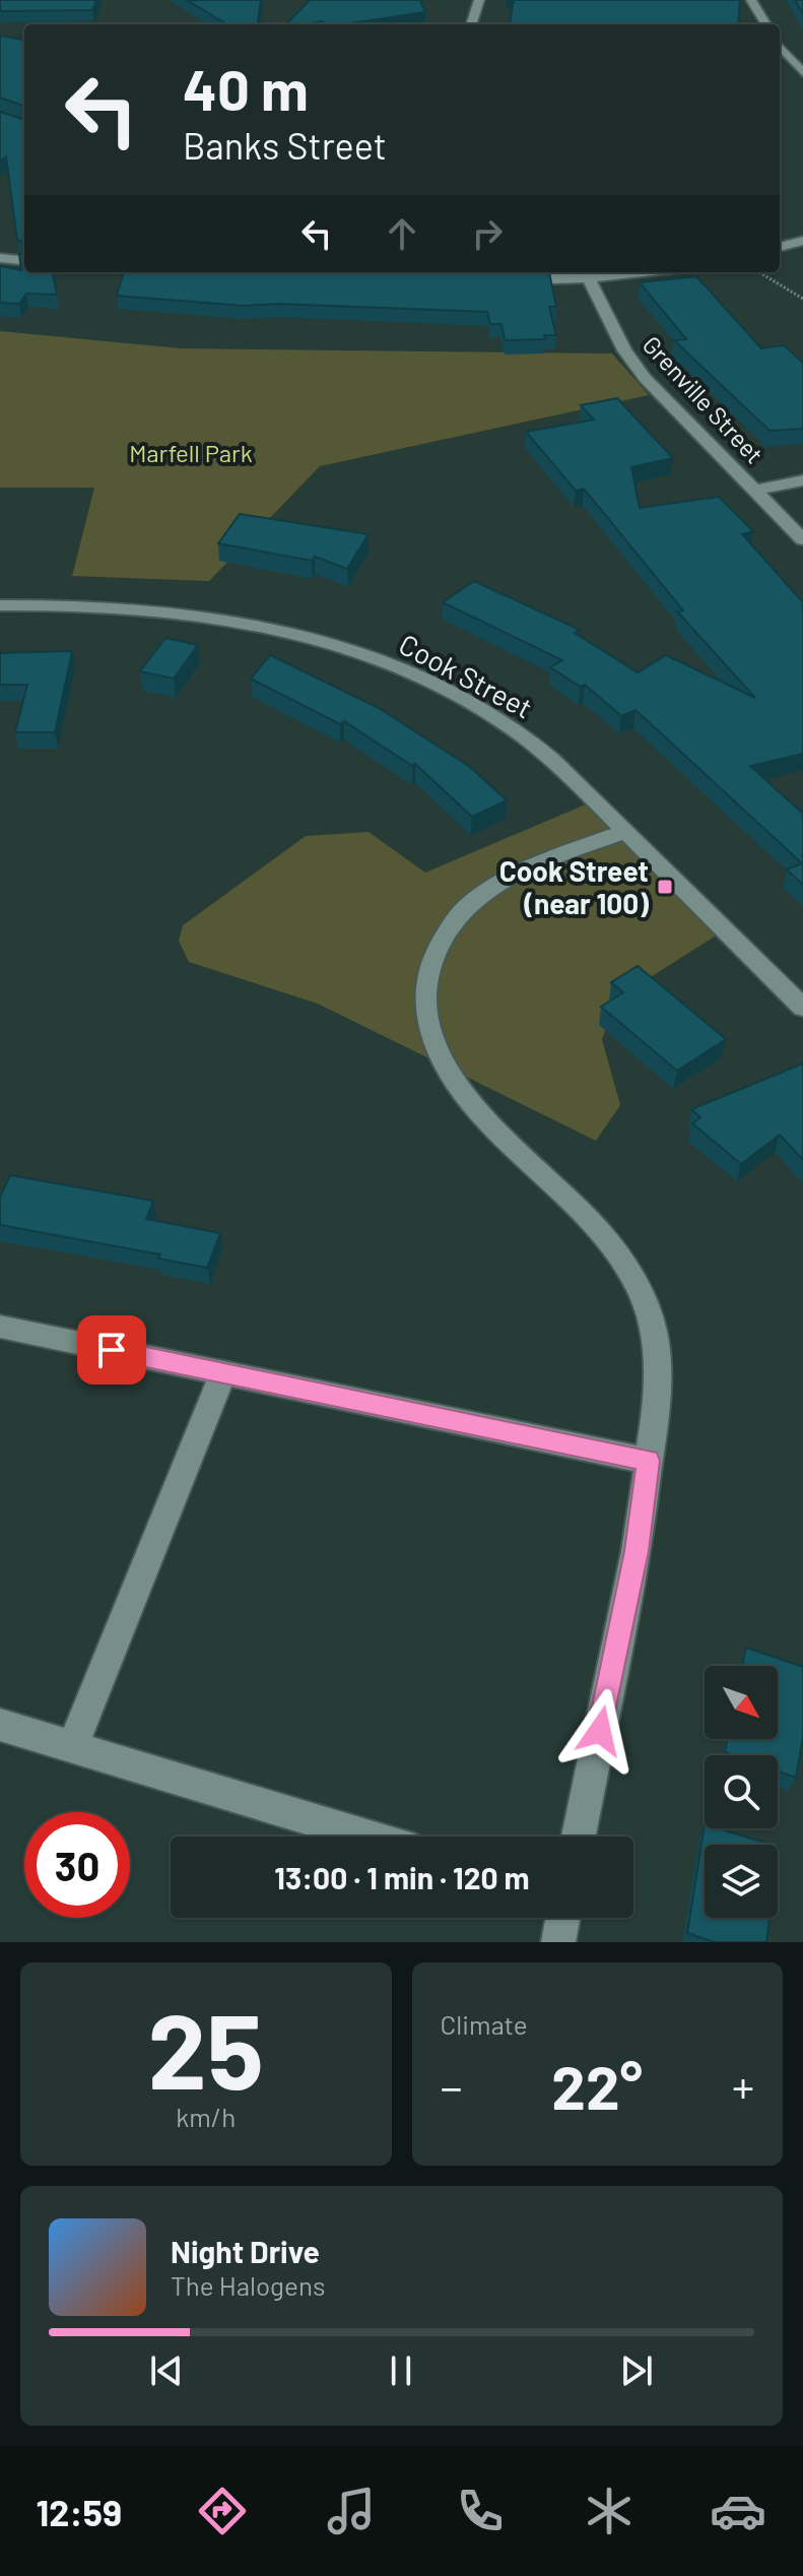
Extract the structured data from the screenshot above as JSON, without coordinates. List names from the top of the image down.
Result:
{
  "streets": {
    "street": ["Grenville Street", "Cook Street"]
  },
  "parks": ["Marfell Park"],
  "places": {
    "transit": ["Cook Street (near 100)"]
  },
  "north": "bottom right",
  "page": {
    "turn": ["40 m", "Banks Street"],
    "limit": "30",
    "trip": "13:00 · 1 min · 120 m",
    "tile": [
      ["25", "km/h"],
      "Climate"
    ],
    "heat": ["−", "22°", "+"],
    "song": ["Night Drive", "The Halogens"],
    "tabs": "12:59"
  }
}
